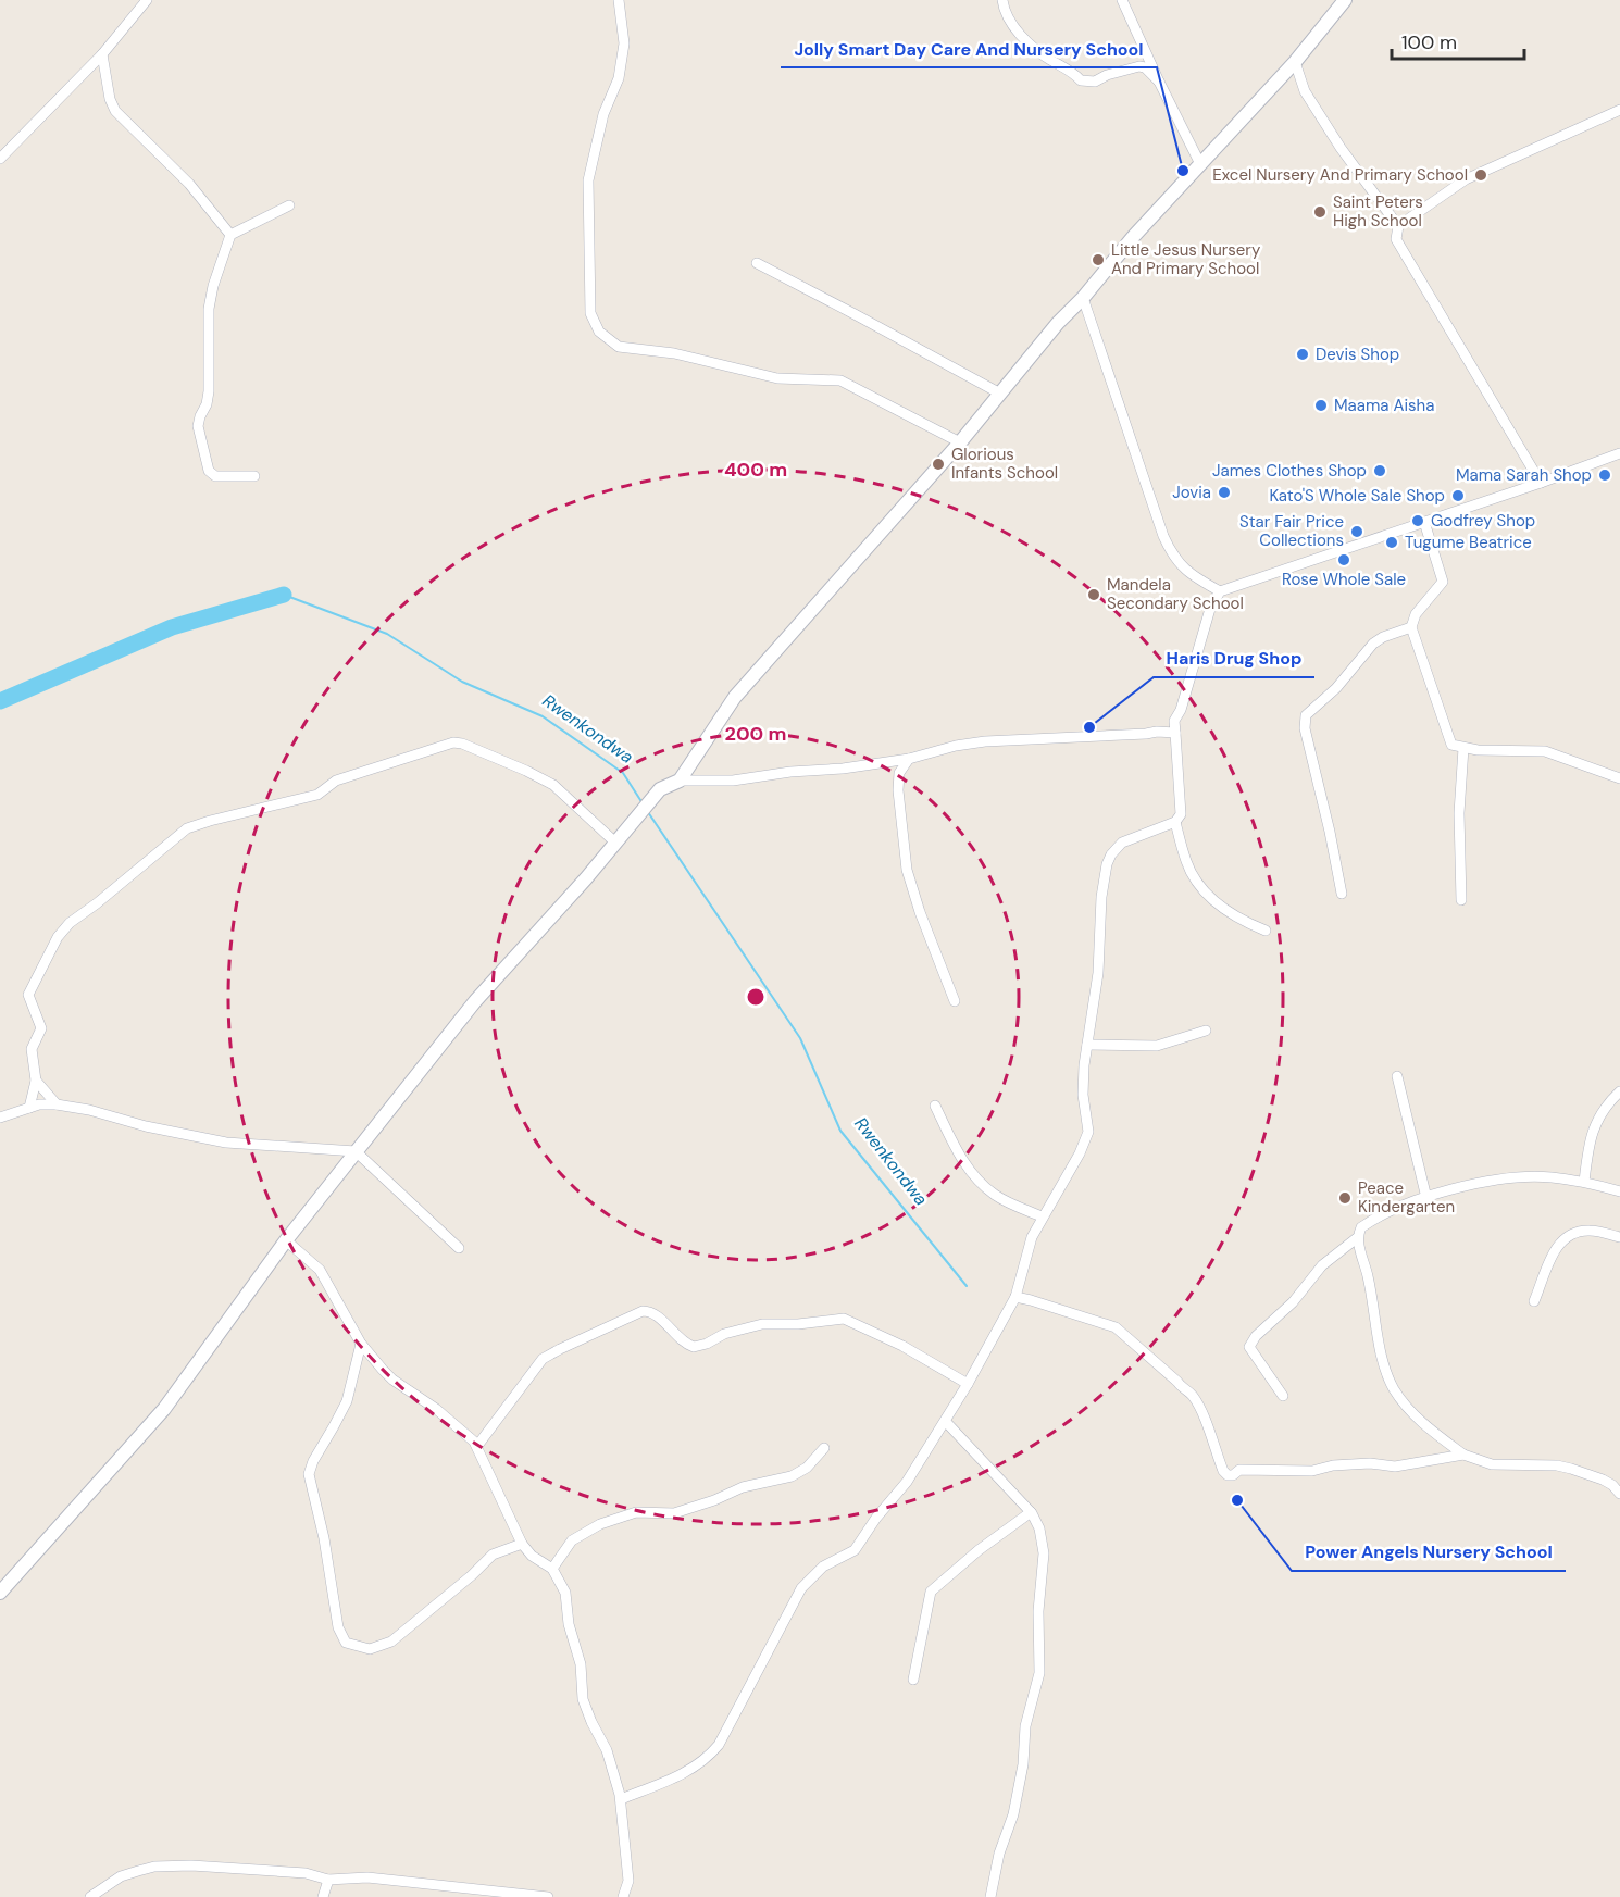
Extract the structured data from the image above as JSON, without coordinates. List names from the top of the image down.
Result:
{
  "water": ["Rwenkondwa"],
  "places": [
    "Jolly Smart Day Care And Nursery School",
    "Excel Nursery And Primary School",
    "Saint Peters High School",
    "Little Jesus Nursery And Primary School",
    "Devis Shop",
    "Maama Aisha",
    "Glorious Infants School",
    "James Clothes Shop",
    "Mama Sarah Shop",
    "Jovia",
    "Kato'S Whole Sale Shop",
    "Godfrey Shop",
    "Star Fair Price Collections",
    "Tugume Beatrice",
    "Rose Whole Sale",
    "Mandela Secondary School",
    "Haris Drug Shop",
    "Peace Kindergarten",
    "Power Angels Nursery School"
  ],
  "scale_bar": "100 m",
  "rings": ["400 m", "200 m"]
}
